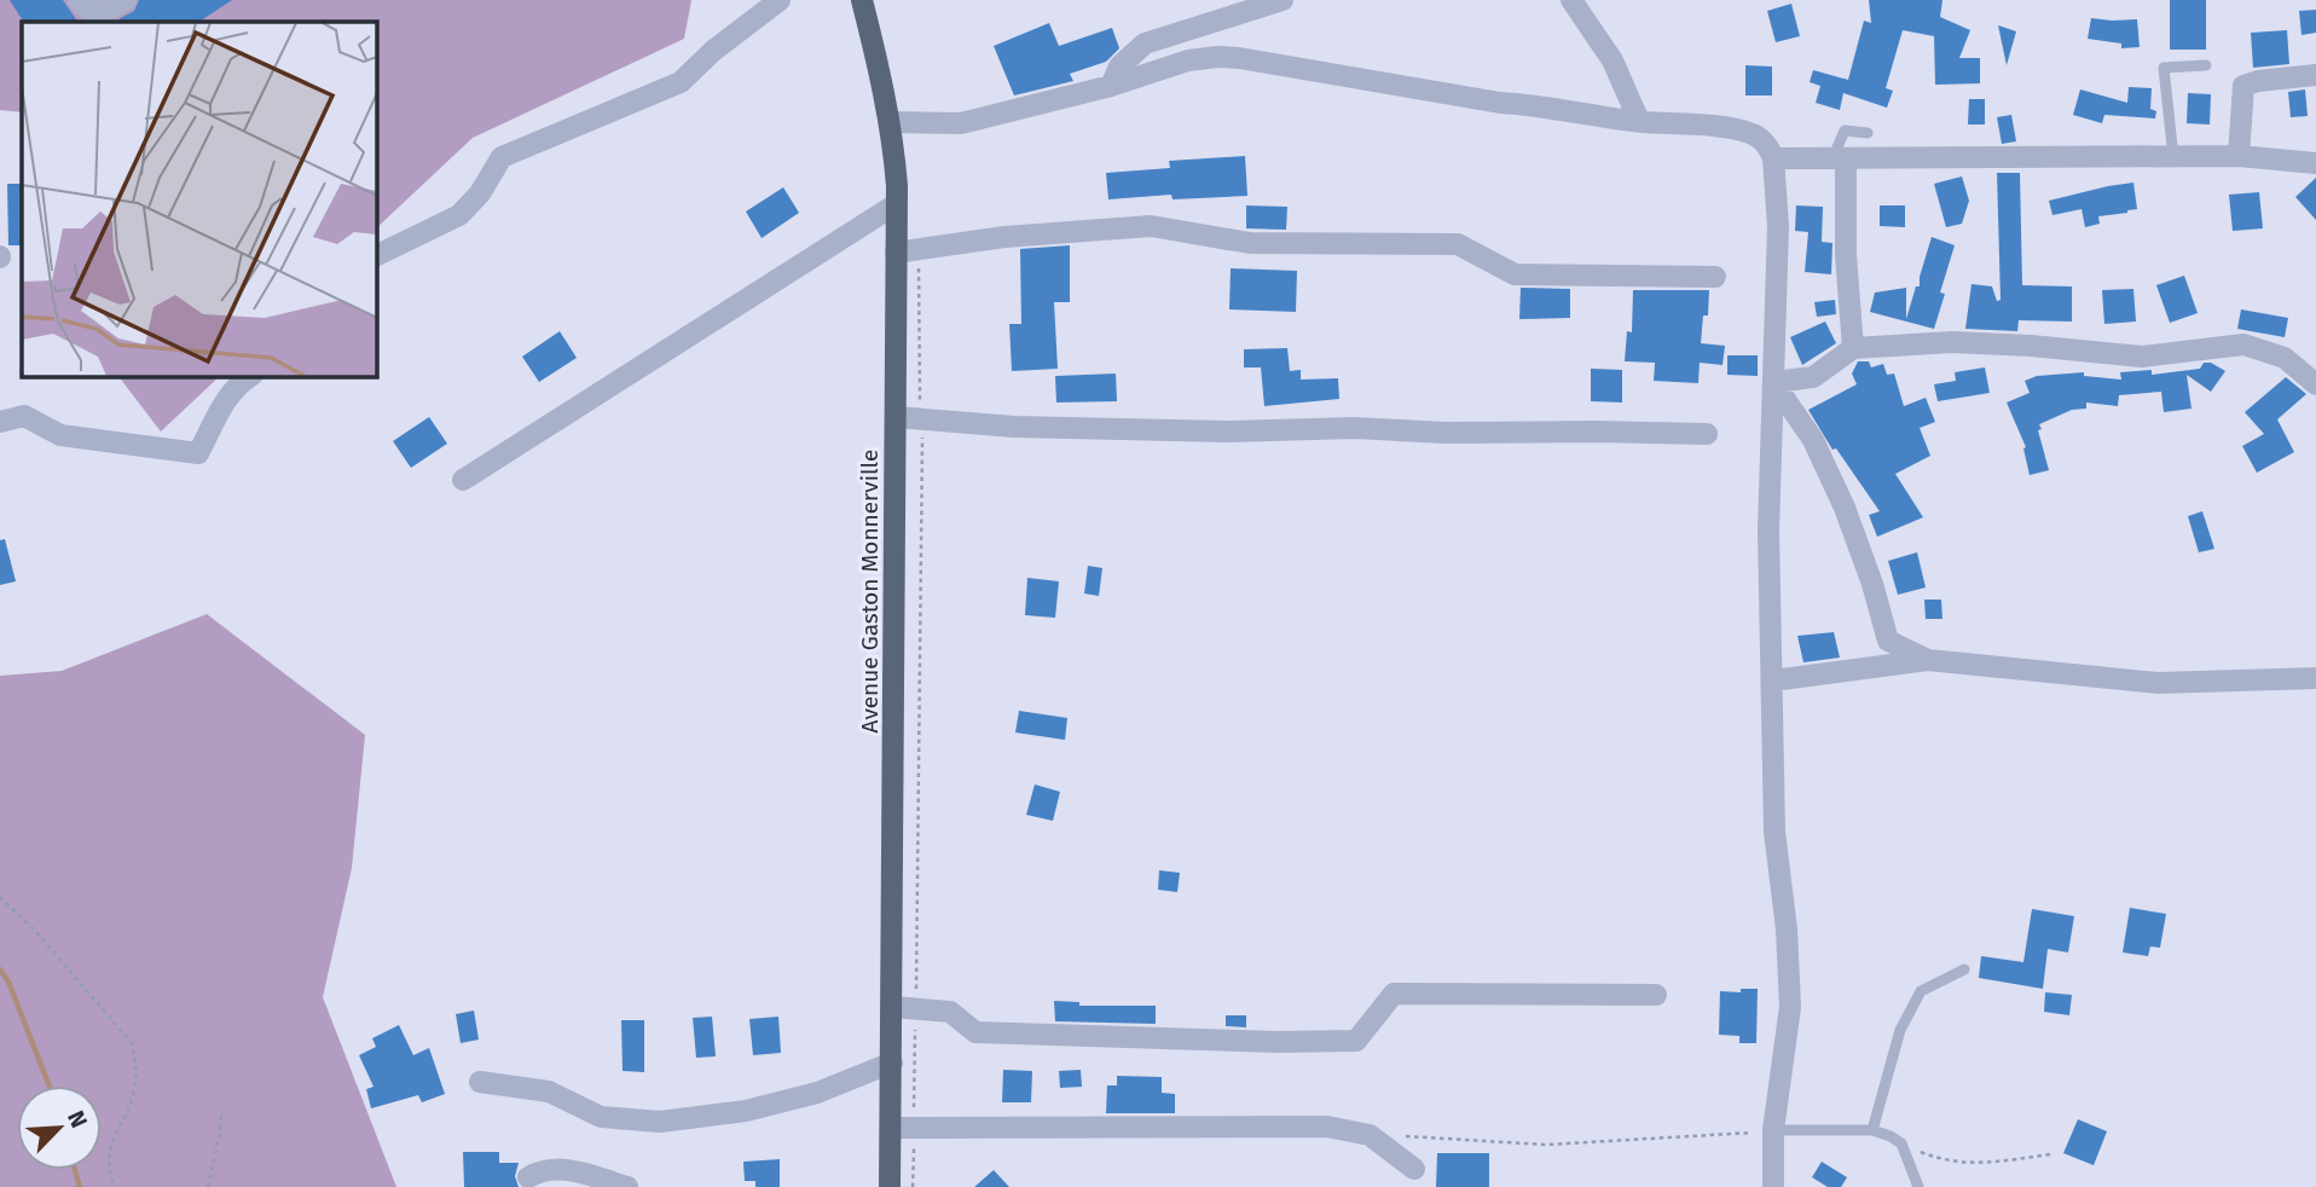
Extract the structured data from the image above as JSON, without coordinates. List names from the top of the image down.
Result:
{
  "streets": {
    "main road": ["Avenue Gaston Monnerville"]
  },
  "north": "top right"
}
